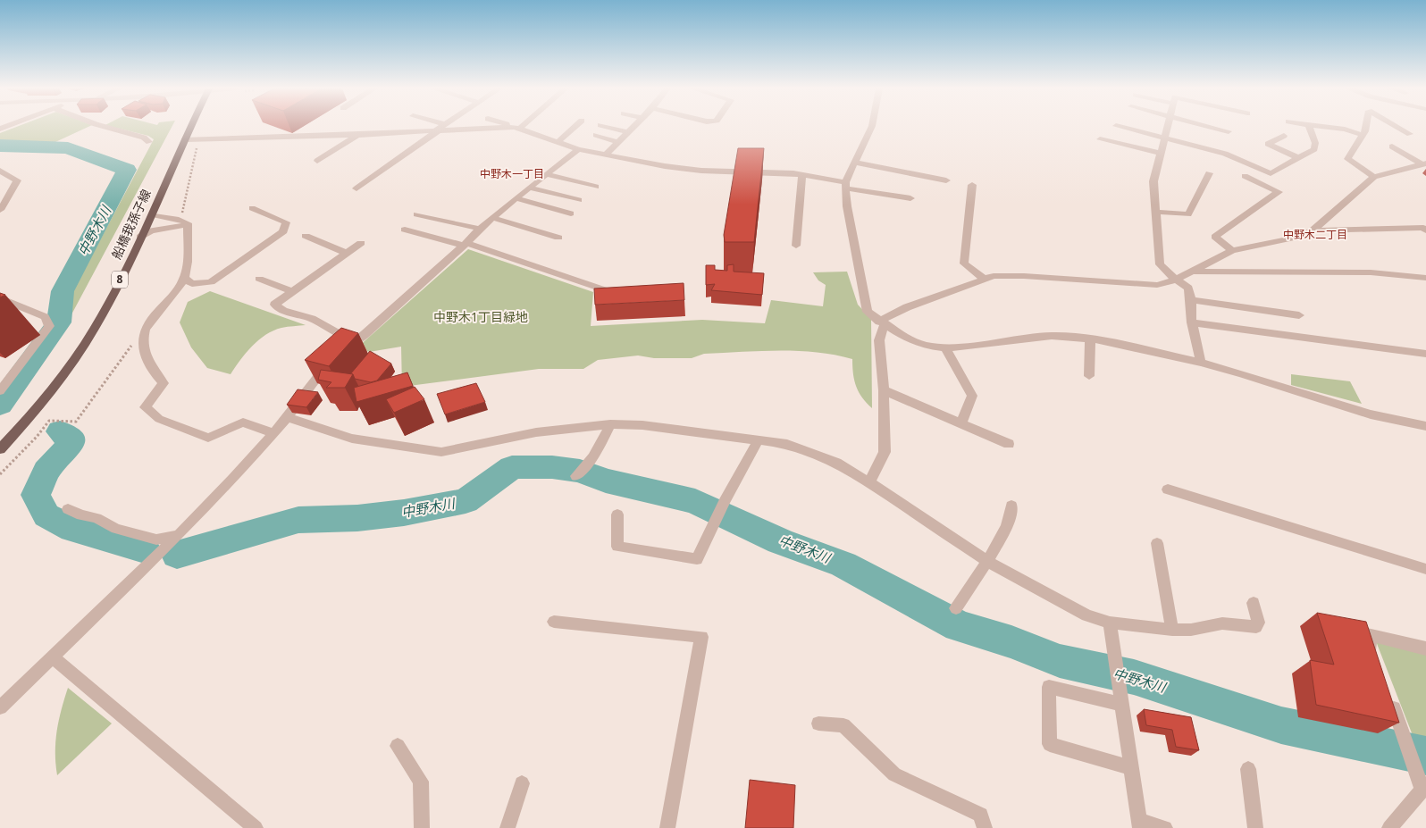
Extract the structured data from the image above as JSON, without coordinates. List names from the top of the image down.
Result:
{
  "streets": {
    "main road": ["船橋我孫子線", "8"]
  },
  "districts": ["中野木一丁目", "中野木二丁目"],
  "water": ["中野木川"],
  "parks": ["中野木1丁目緑地"]
}
